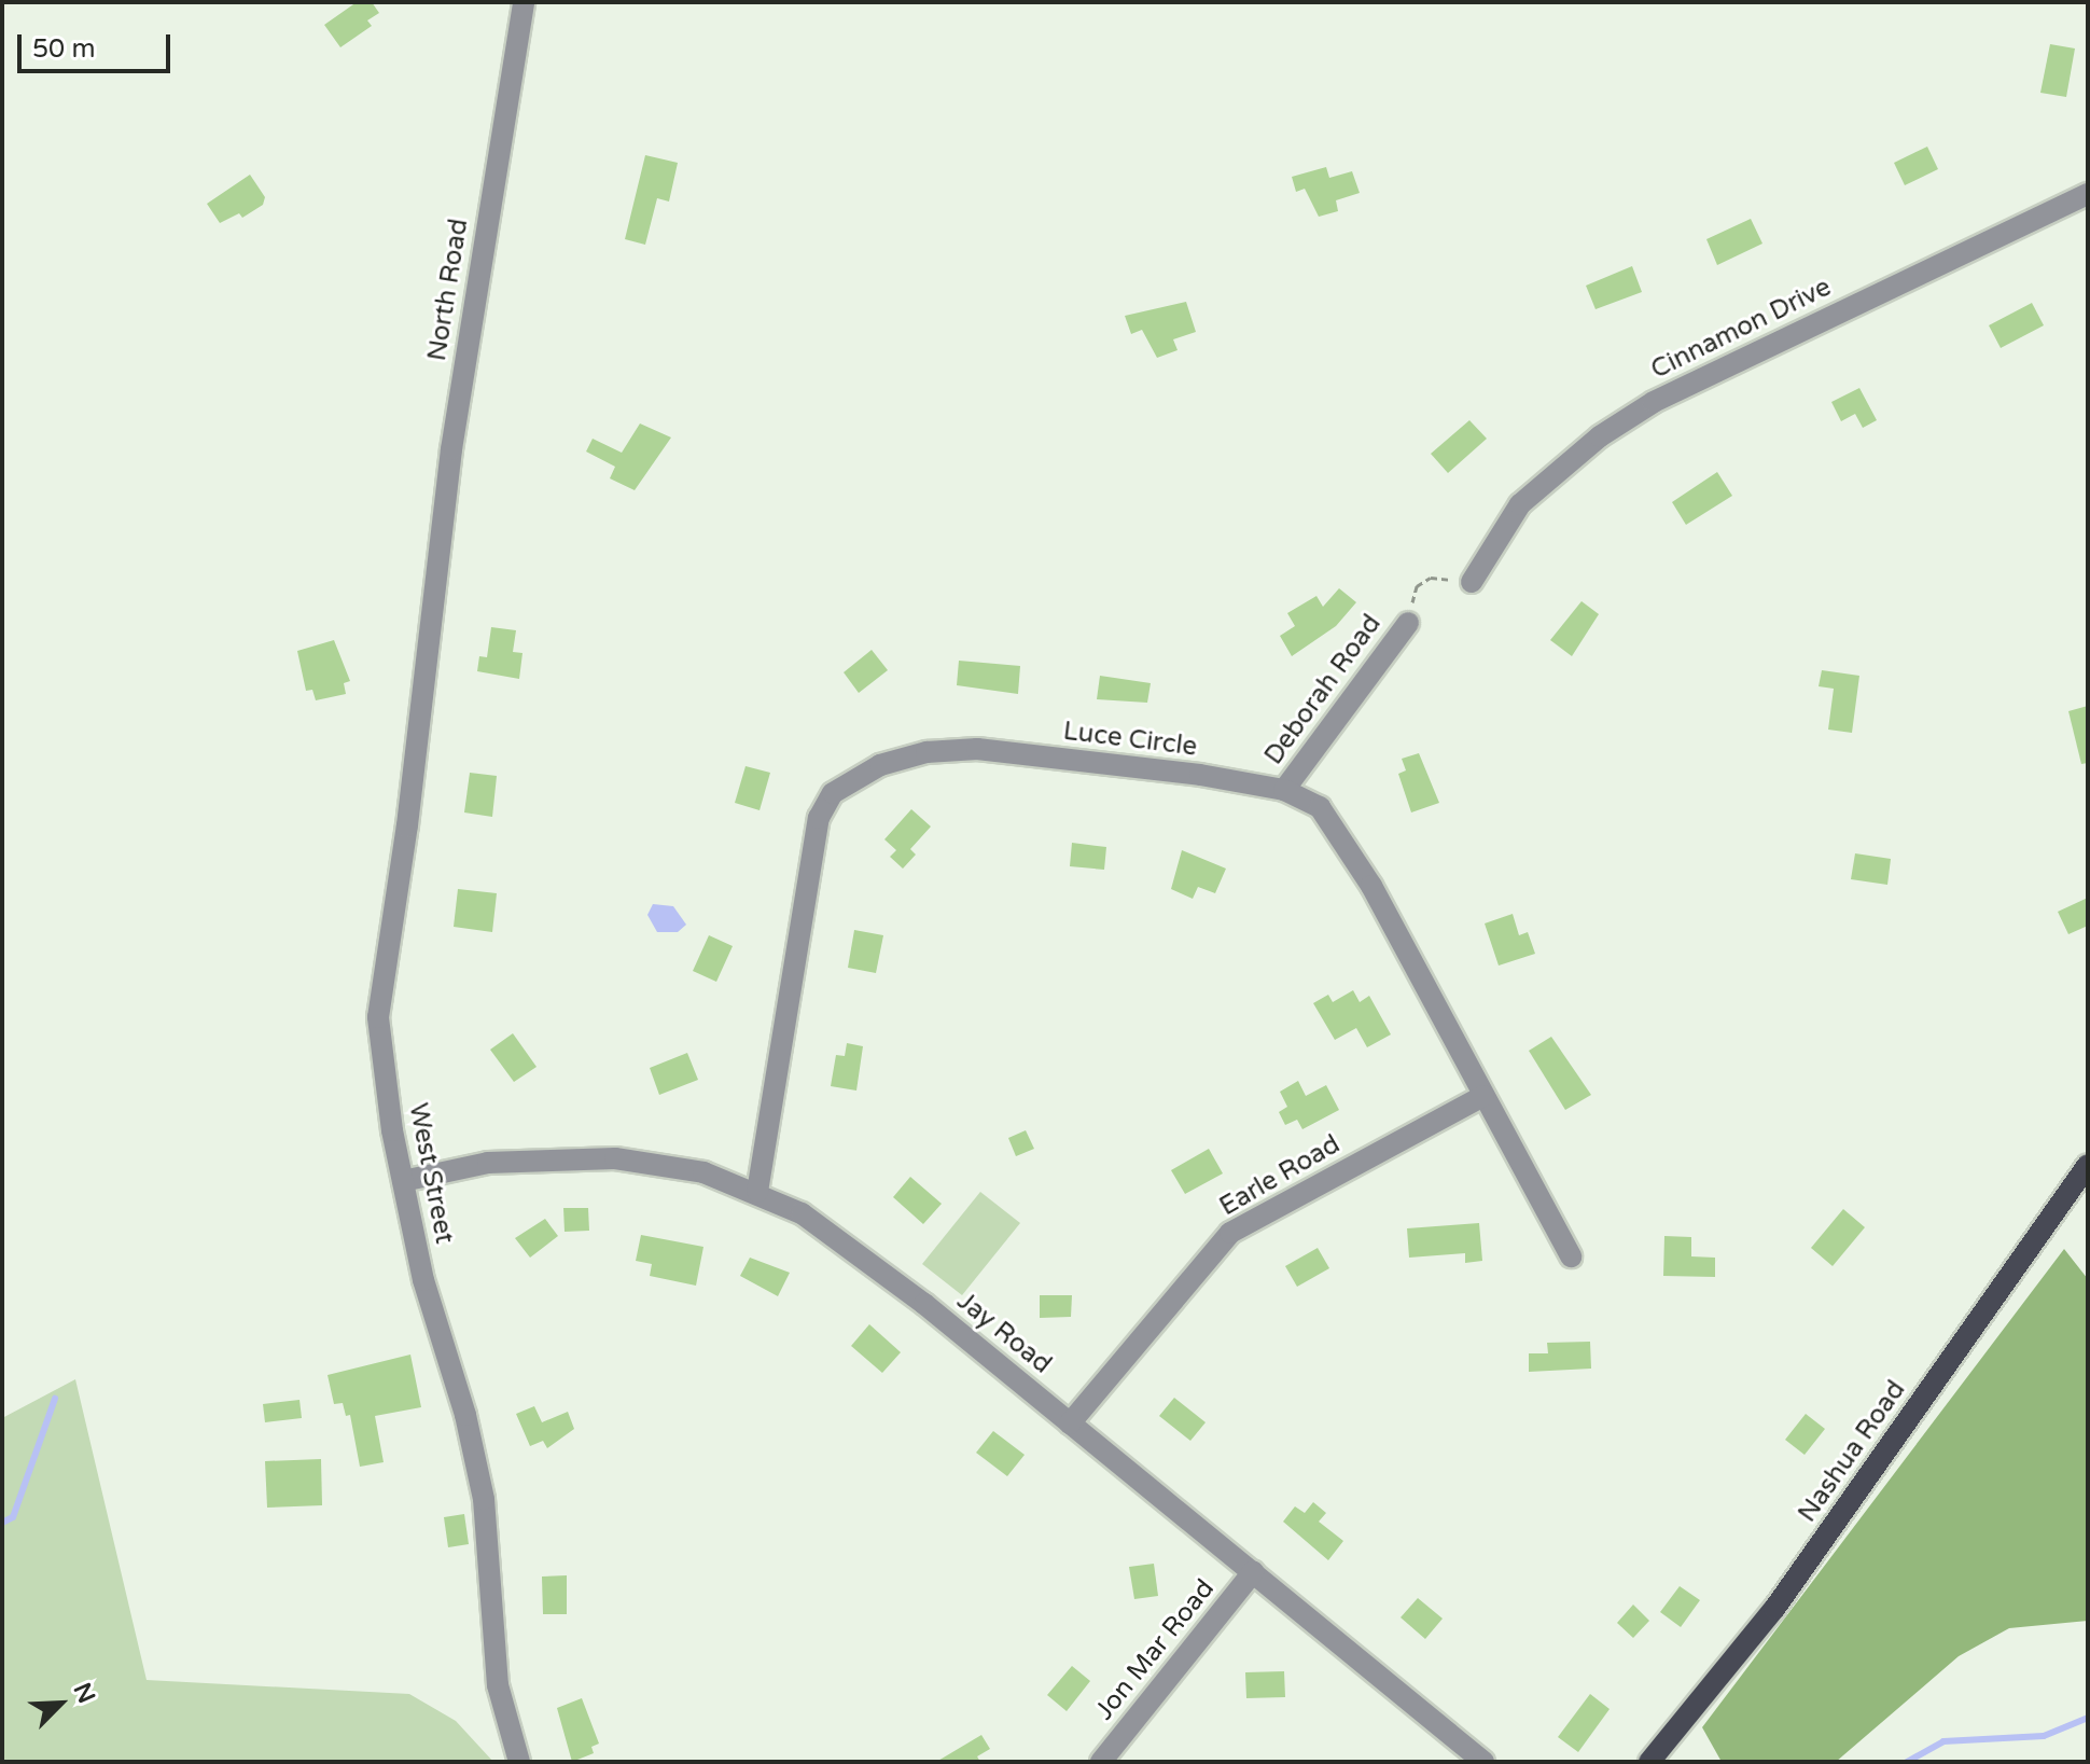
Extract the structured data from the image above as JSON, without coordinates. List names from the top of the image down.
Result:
{
  "streets": {
    "main road": ["Nashua Road"],
    "street": [
      "North Road",
      "Cinnamon Drive",
      "Deborah Road",
      "Luce Circle",
      "West Street",
      "Earle Road",
      "Jay Road",
      "Jon Mar Road"
    ]
  },
  "crossings": [
    ["North Road", "West Street"],
    ["Deborah Road", "Luce Circle"],
    ["Luce Circle", "Earle Road"],
    ["Luce Circle", "Jay Road"],
    ["West Street", "Jay Road"],
    ["Earle Road", "Jay Road"],
    ["Jay Road", "Jon Mar Road"]
  ],
  "scale_bar": "50 m",
  "north": "top right"
}
